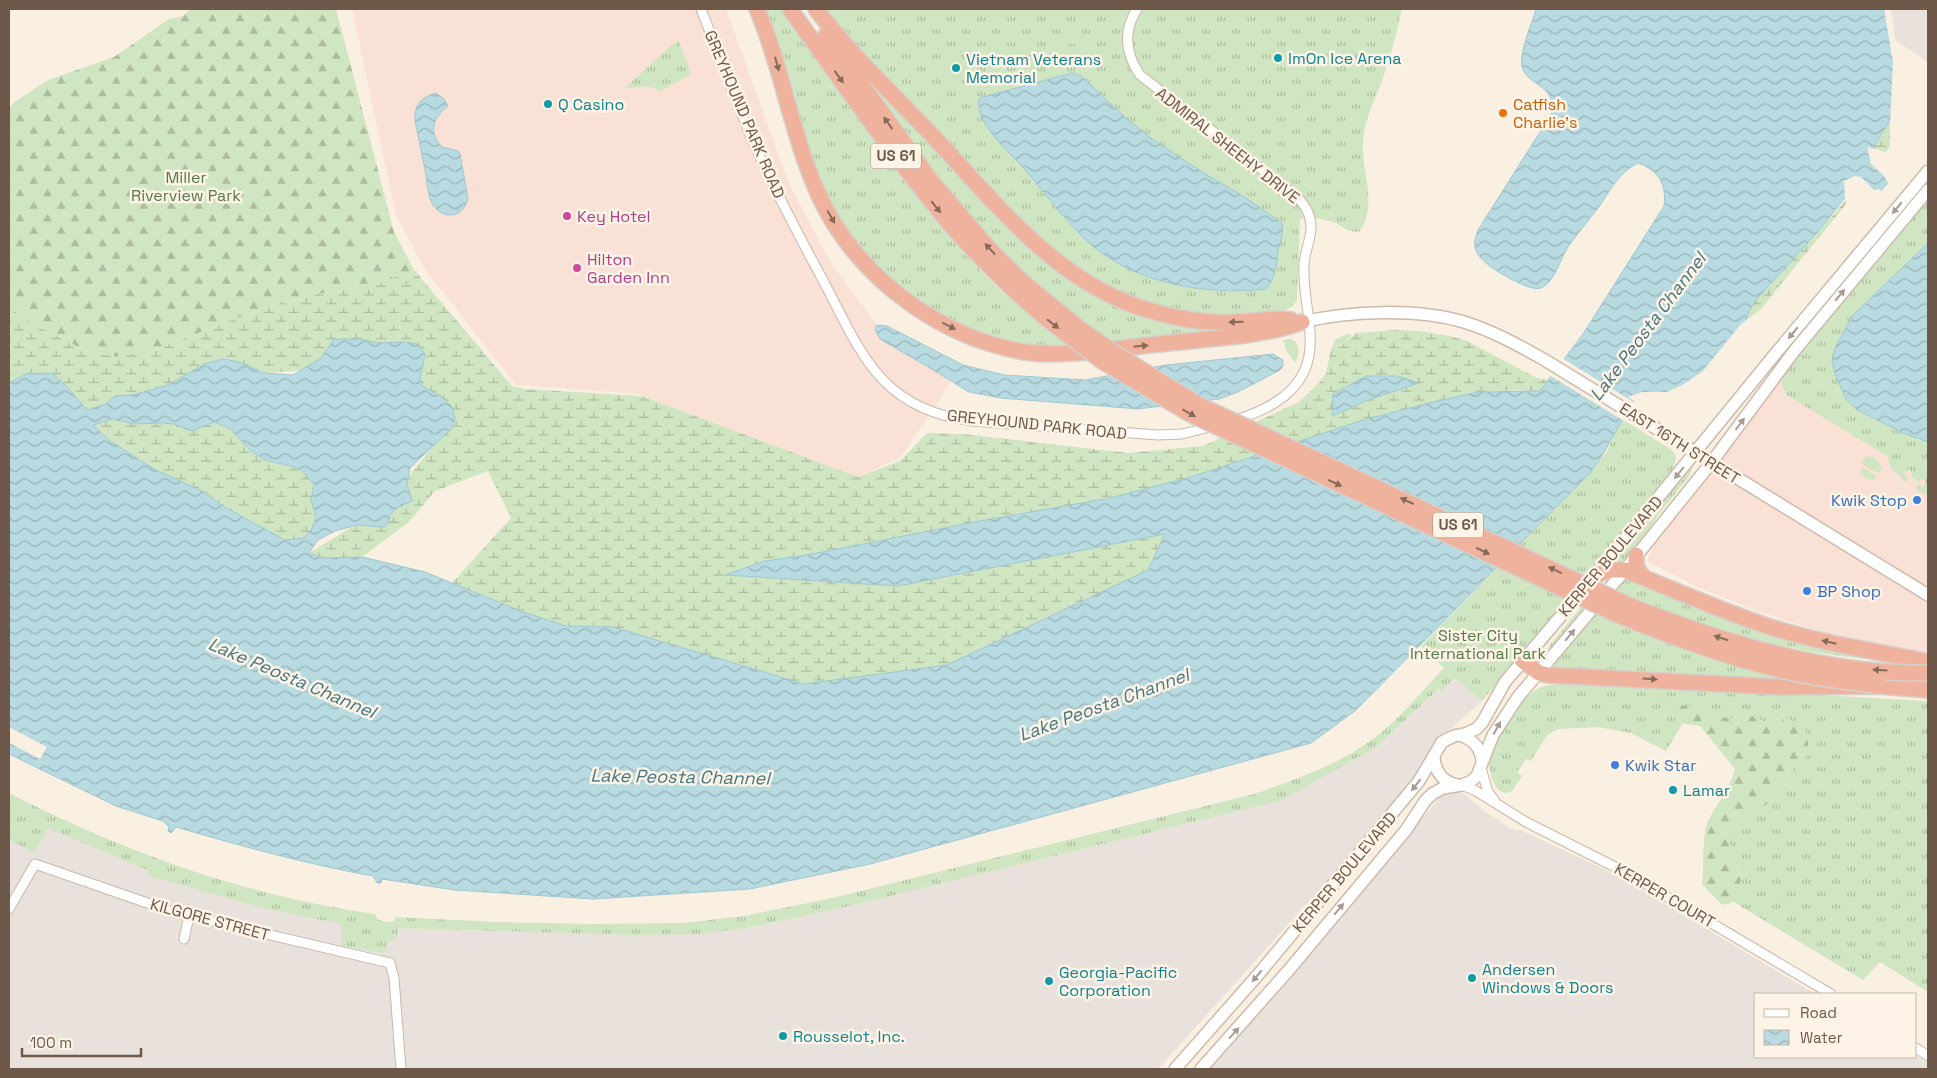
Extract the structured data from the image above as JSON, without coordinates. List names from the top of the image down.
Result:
{
  "streets": {
    "highway": ["US 61"],
    "main road": ["EAST 16TH STREET", "KERPER BOULEVARD"],
    "street": [
      "GREYHOUND PARK ROAD",
      "ADMIRAL SHEEHY DRIVE",
      "KERPER COURT",
      "KILGORE STREET"
    ]
  },
  "crossings": [
    ["GREYHOUND PARK ROAD", "ADMIRAL SHEEHY DRIVE"],
    ["GREYHOUND PARK ROAD", "EAST 16TH STREET"],
    ["ADMIRAL SHEEHY DRIVE", "EAST 16TH STREET"],
    ["EAST 16TH STREET", "KERPER BOULEVARD"],
    ["KERPER BOULEVARD", "KERPER COURT"]
  ],
  "water": ["Lake Peosta Channel"],
  "parks": ["Miller Riverview Park", "Sister City International Park"],
  "places": [
    "ImOn Ice Arena",
    "Vietnam Veterans Memorial",
    "Q Casino",
    "Catfish Charlie's",
    "Key Hotel",
    "Hilton Garden Inn",
    "Kwik Stop",
    "BP Shop",
    "Kwik Star",
    "Lamar",
    "Andersen Windows & Doors",
    "Georgia-Pacific Corporation",
    "Rousselot, Inc."
  ],
  "legend": ["Road", "Water"],
  "scale_bar": "100 m"
}
